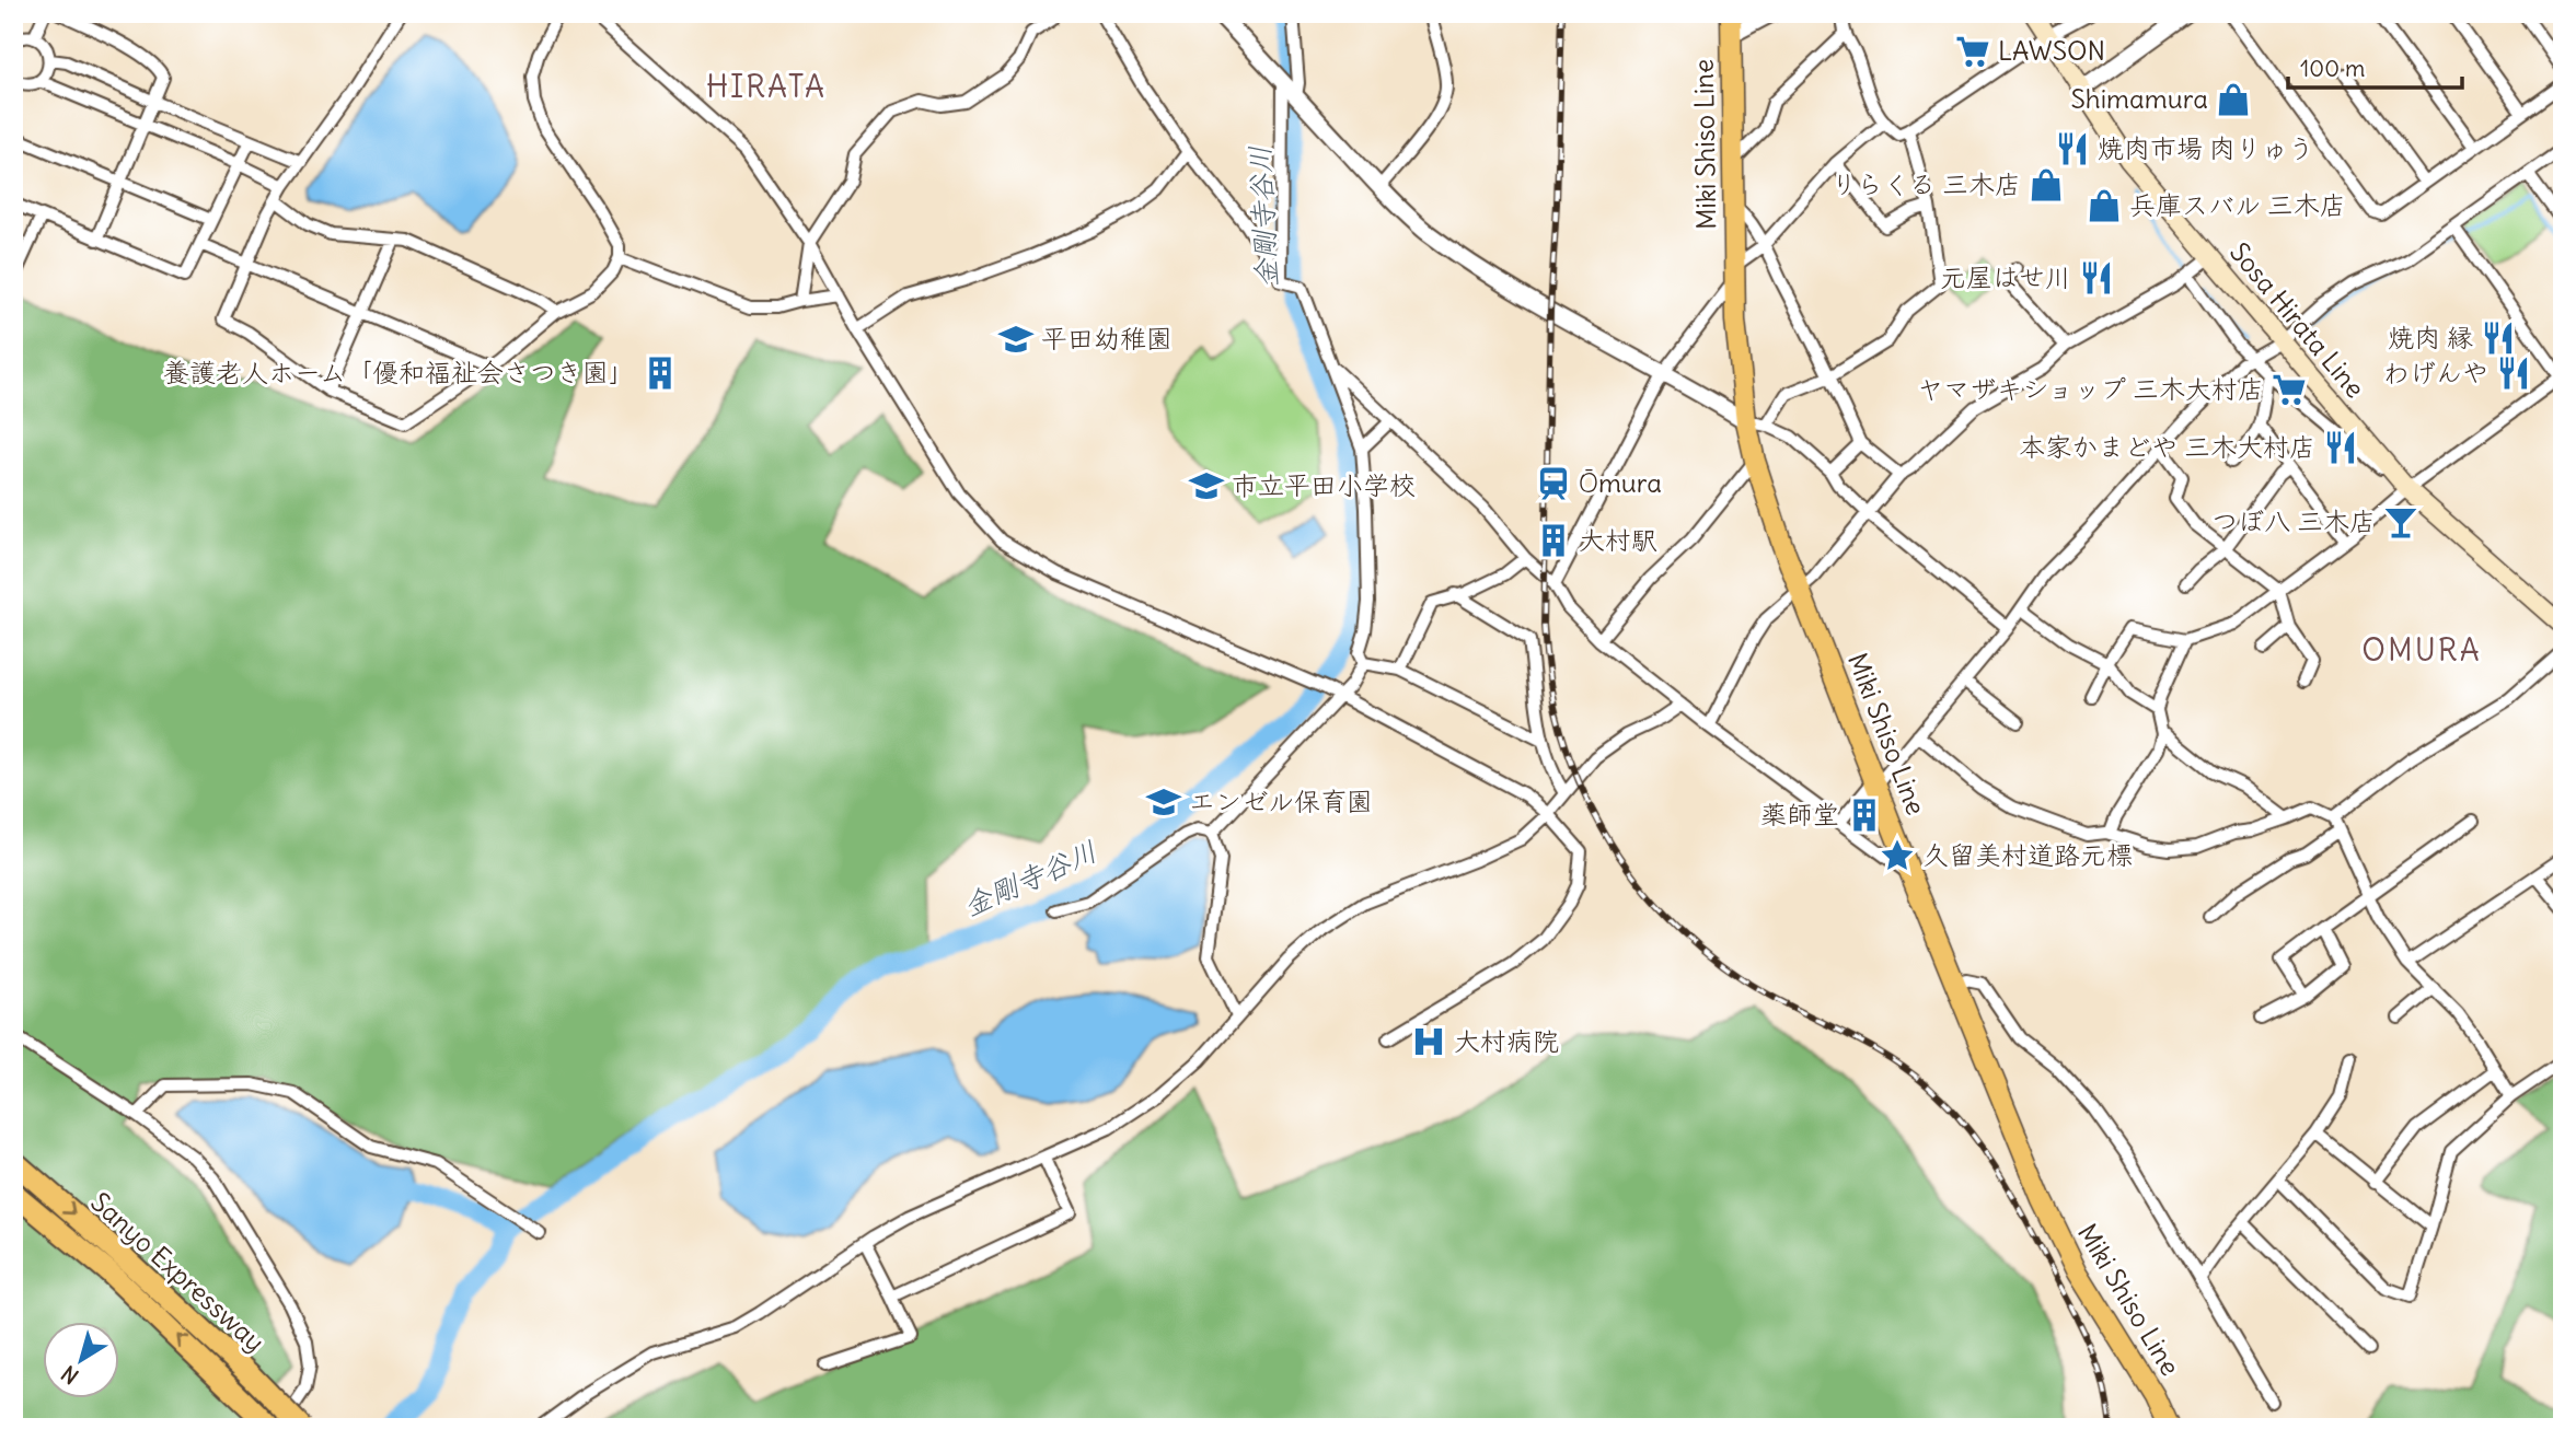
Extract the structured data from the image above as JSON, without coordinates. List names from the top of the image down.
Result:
{
  "streets": {
    "highway": ["Sanyo Expressway"],
    "main road": ["Miki Shiso Line", "Sosa Hirata Line"]
  },
  "districts": ["HIRATA", "OMURA"],
  "water": ["金剛寺谷川"],
  "places": {
    "supermarket": ["LAWSON", "ヤマザキショップ 三木大村店"],
    "shop": ["Shimamura", "りらくる 三木店", "兵庫スバル 三木店"],
    "restaurant": [
      "焼肉市場 肉りゅう",
      "元屋はせ川",
      "焼肉 縁",
      "わげんや",
      "本家かまどや 三木大村店"
    ],
    "school or university": ["平田幼稚園", "市立平田小学校", "エンゼル保育園"],
    "building": ["養護老人ホーム「優和福祉会さつき園」", "大村駅", "薬師堂"],
    "station": ["Ōmura"],
    "bar": ["つぼ八 三木店"],
    "place": ["久留美村道路元標"],
    "hospital": ["大村病院"]
  },
  "scale_bar": "100 m",
  "north": "bottom left"
}
